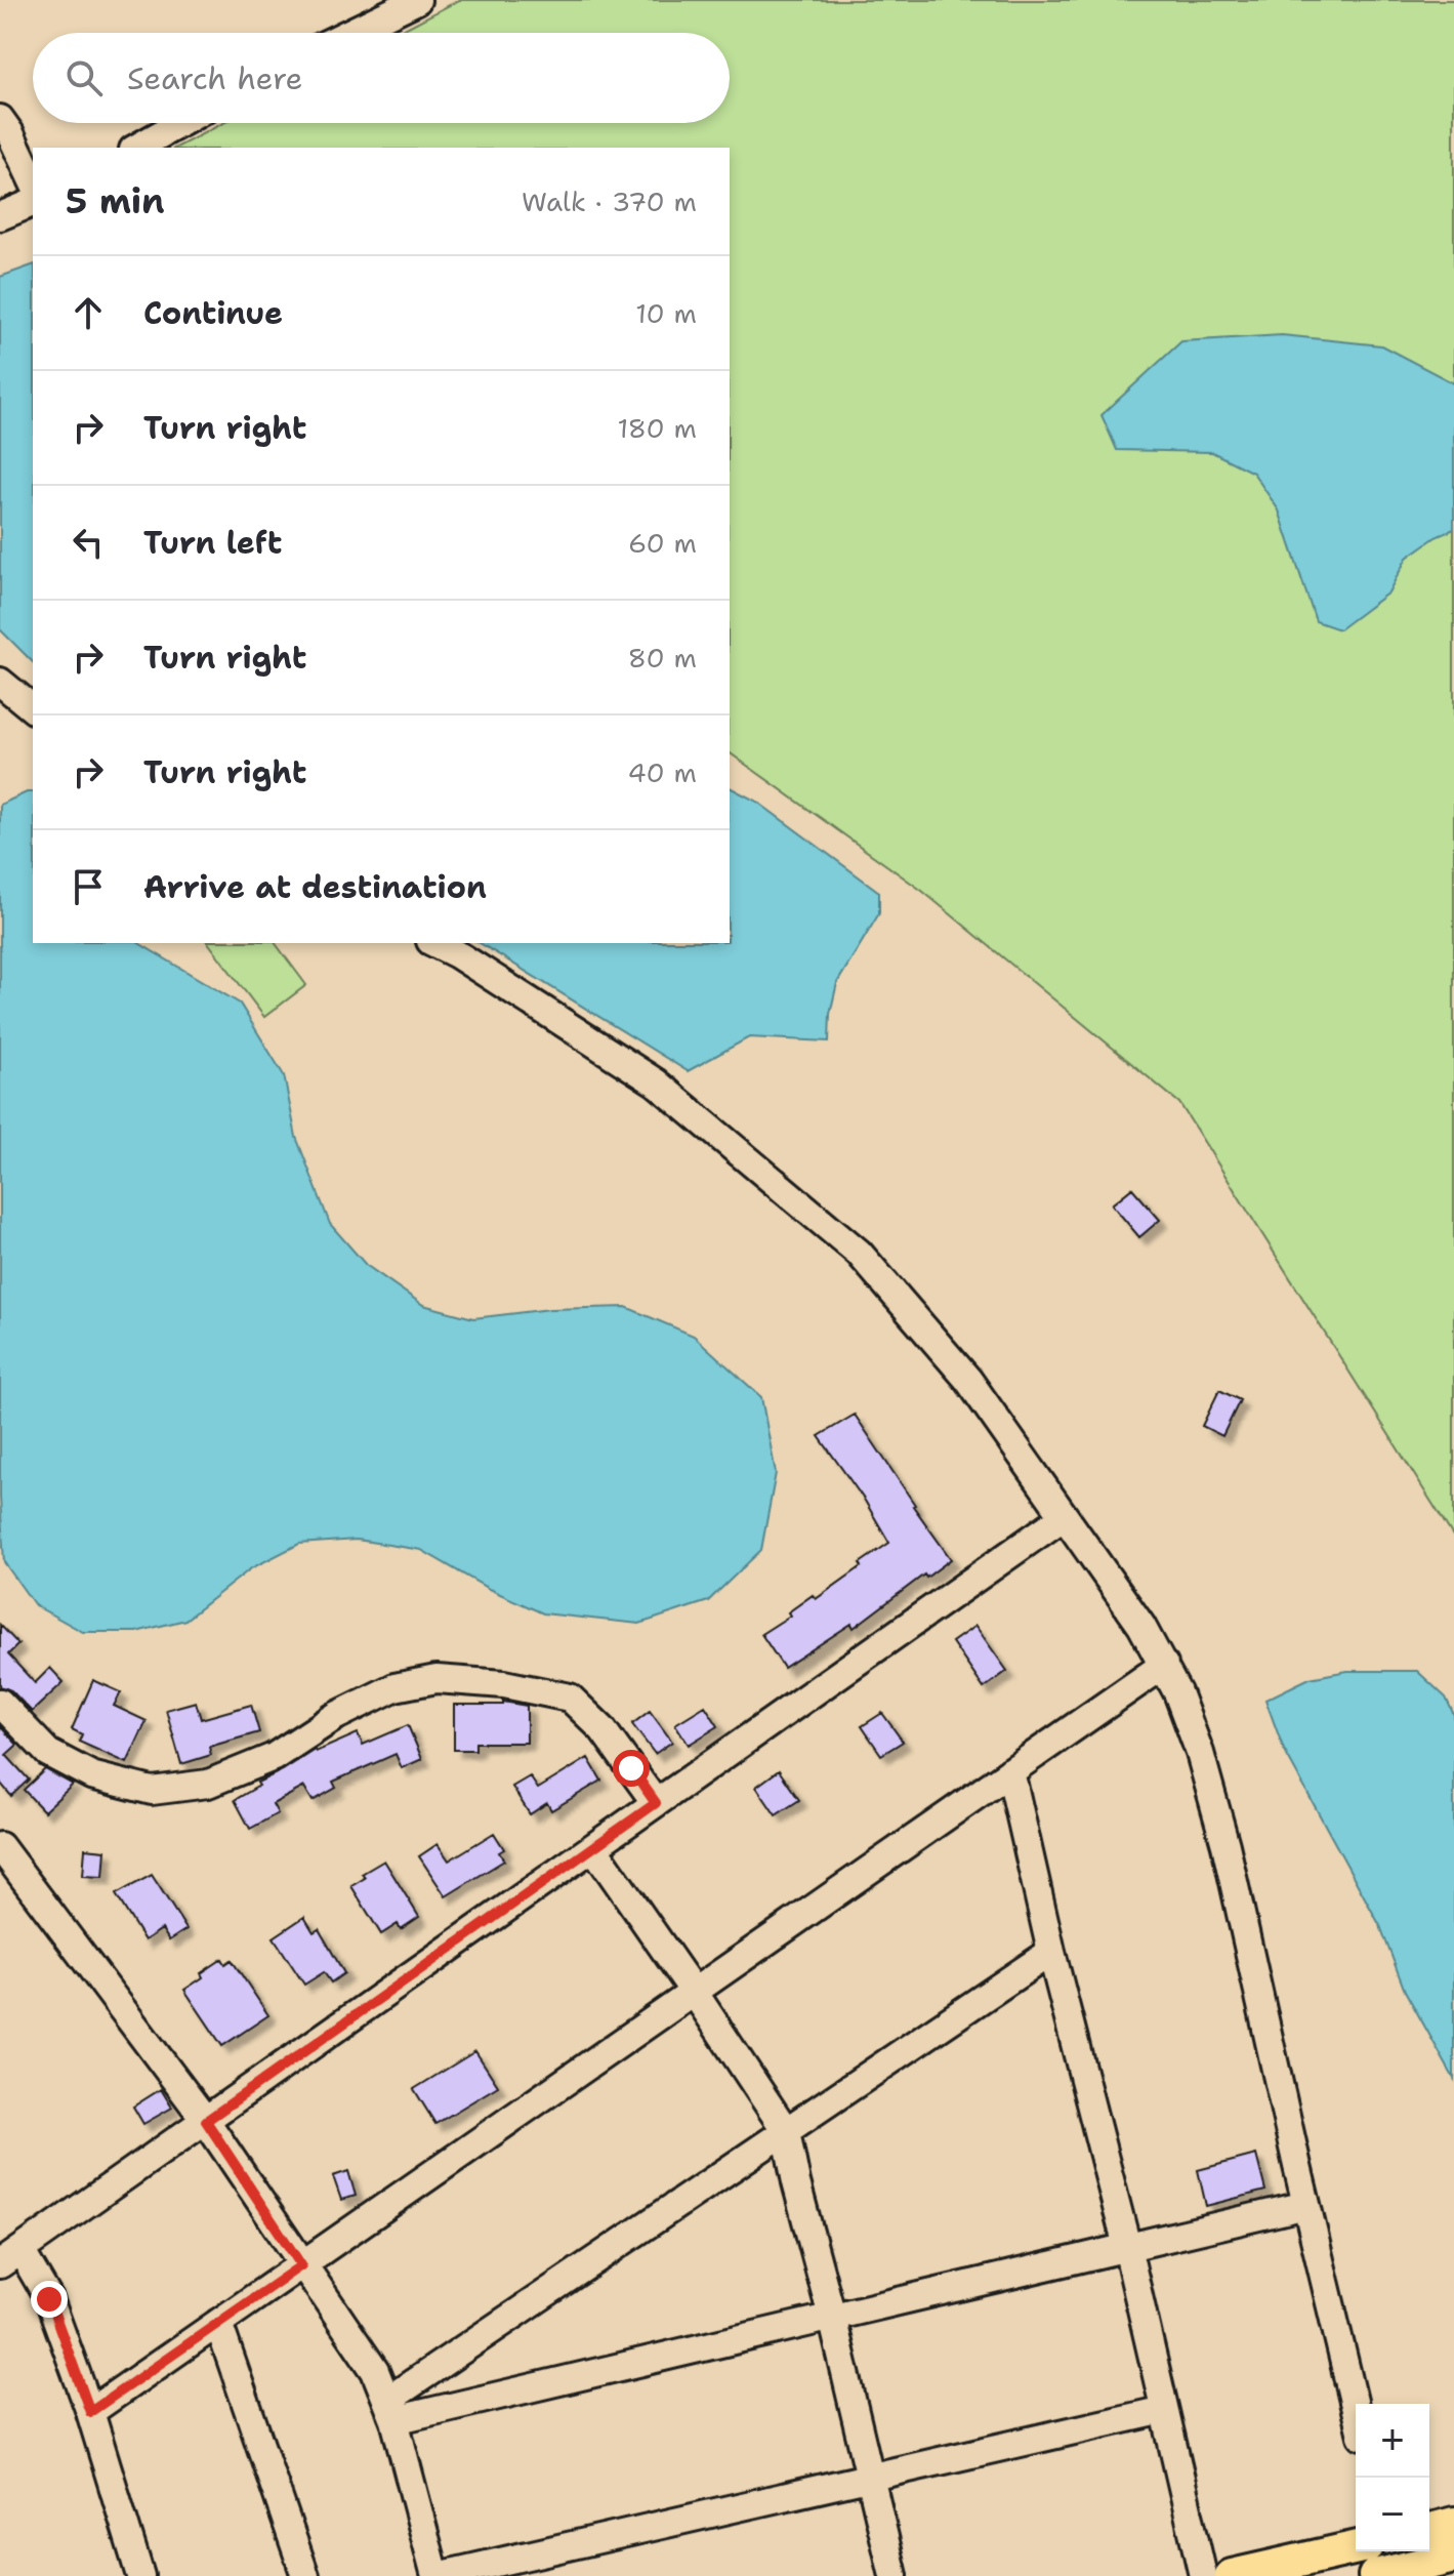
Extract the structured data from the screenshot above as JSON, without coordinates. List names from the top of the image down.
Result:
{
  "page": {
    "search": "Search here",
    "heading": ["5 min", "Walk · 370 m"],
    "list": [
      ["Continue", "10 m"],
      ["Turn right", "180 m"],
      ["Turn left", "60 m"],
      ["Turn right", "80 m"],
      ["Turn right", "40 m"],
      "Arrive at destination"
    ],
    "map_buttons": ["+", "−"]
  }
}
